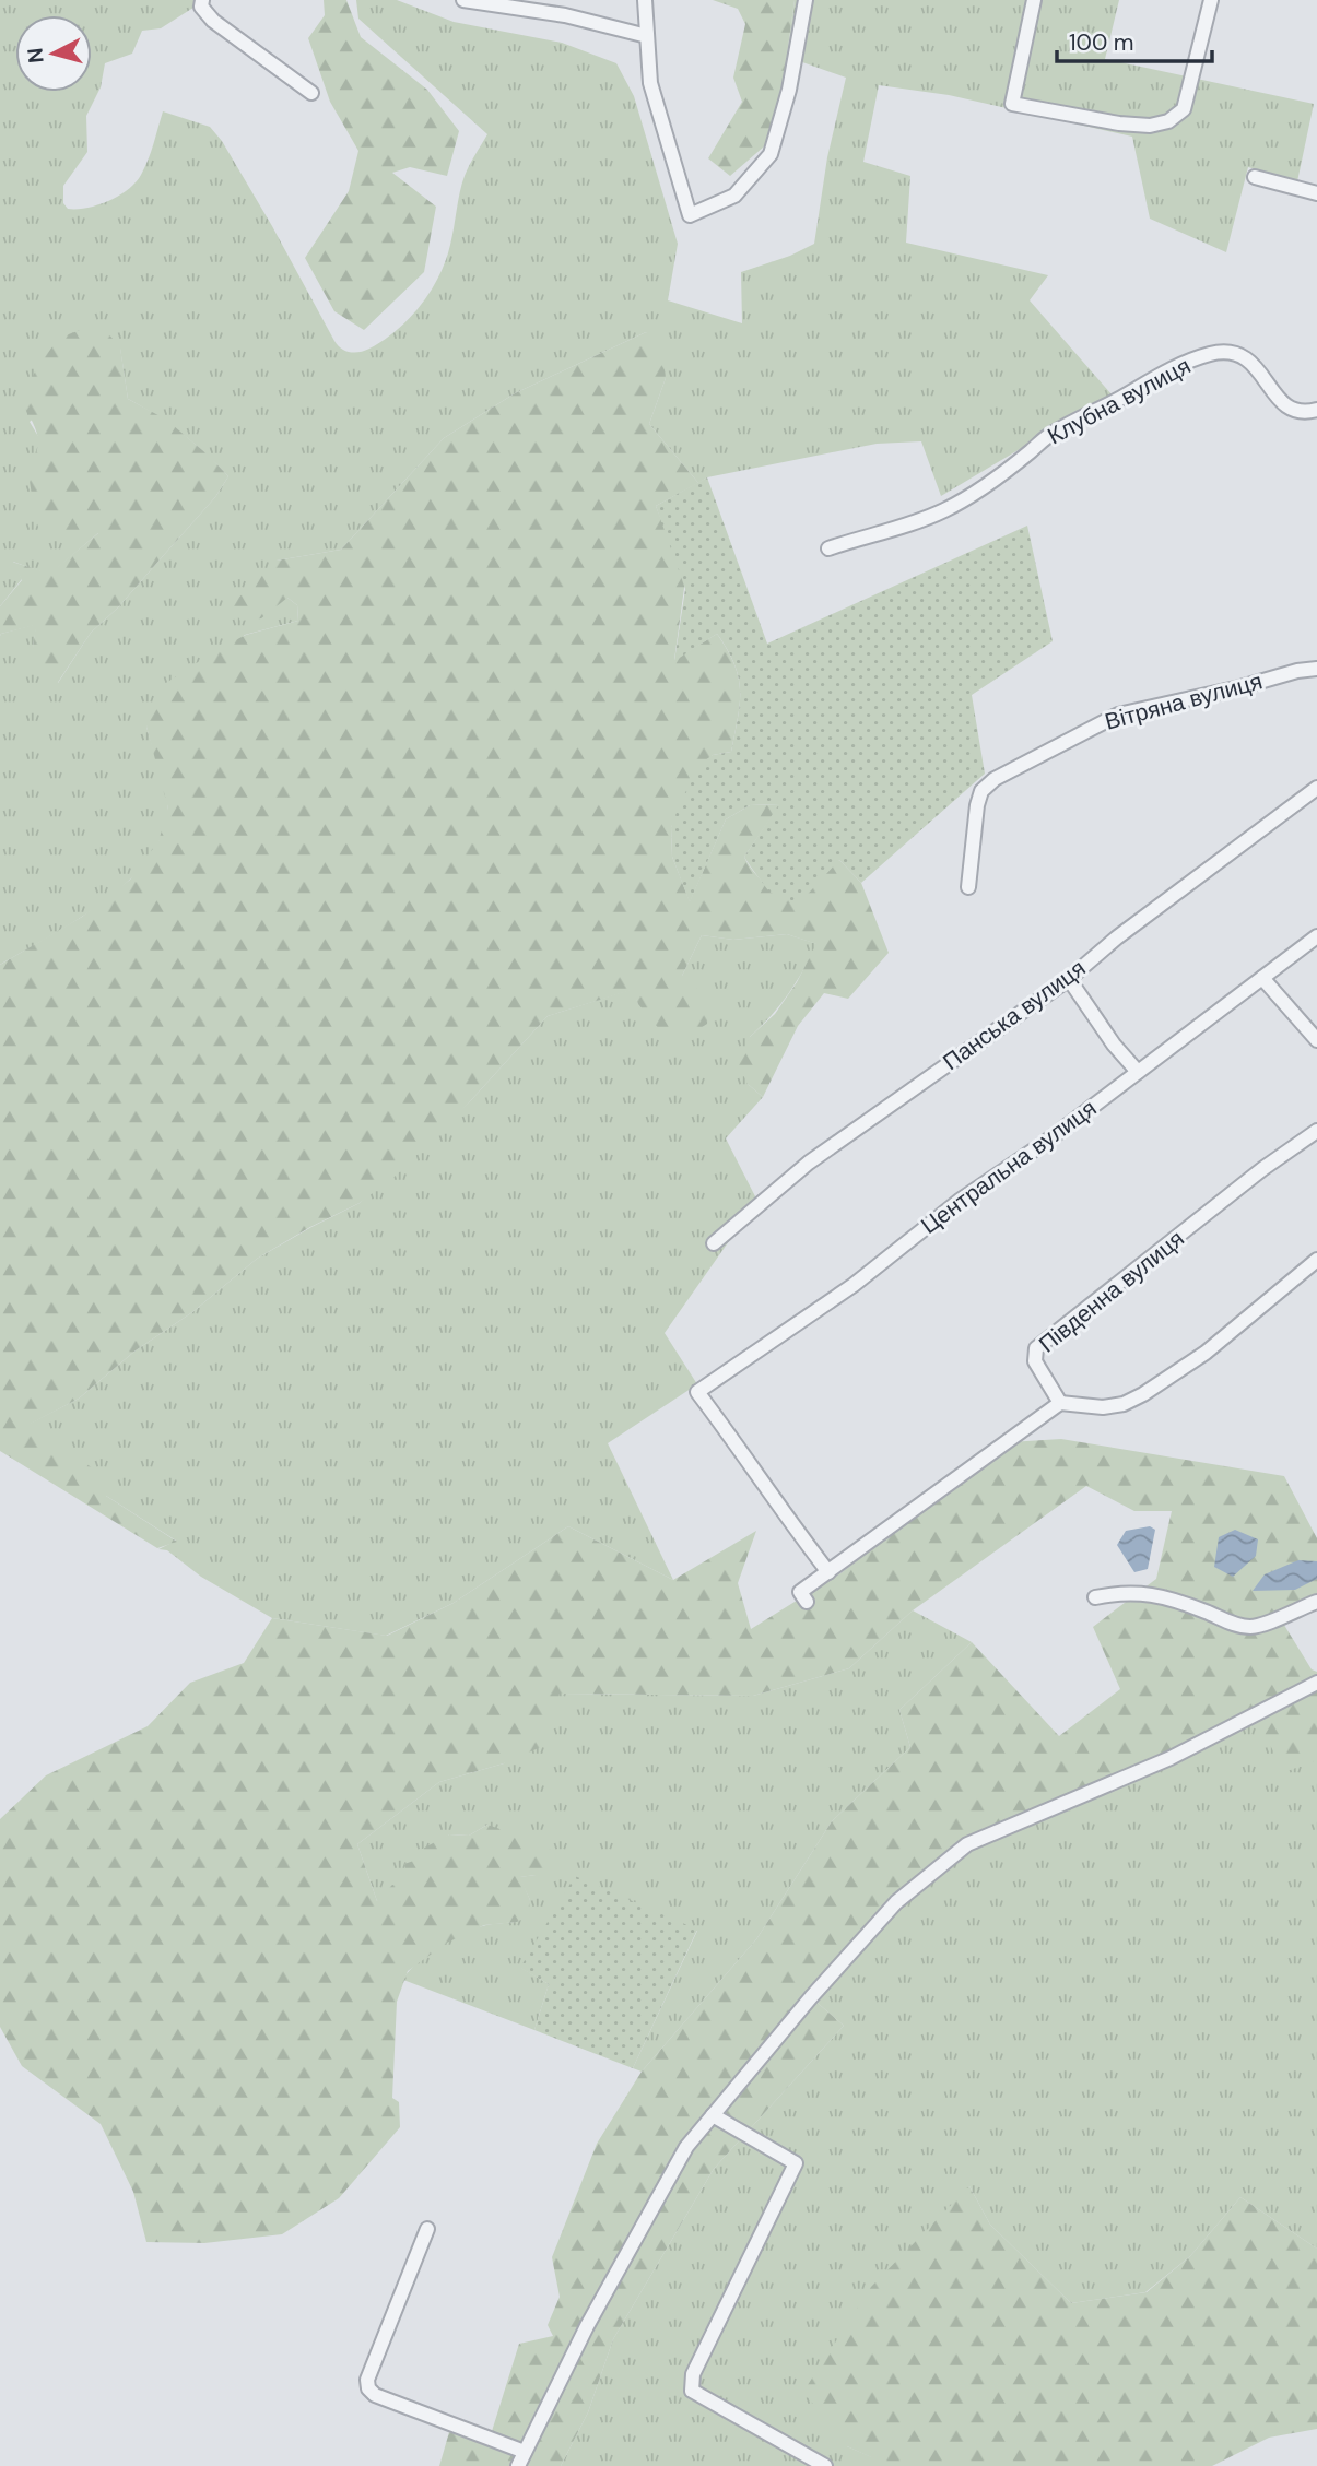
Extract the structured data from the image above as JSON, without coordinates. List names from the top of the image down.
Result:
{
  "streets": {
    "street": [
      "Клубна вулиця",
      "Вітряна вулиця",
      "Панська вулиця",
      "Центральна вулиця",
      "Південна вулиця"
    ]
  },
  "scale_bar": "100 m",
  "north": "left"
}
